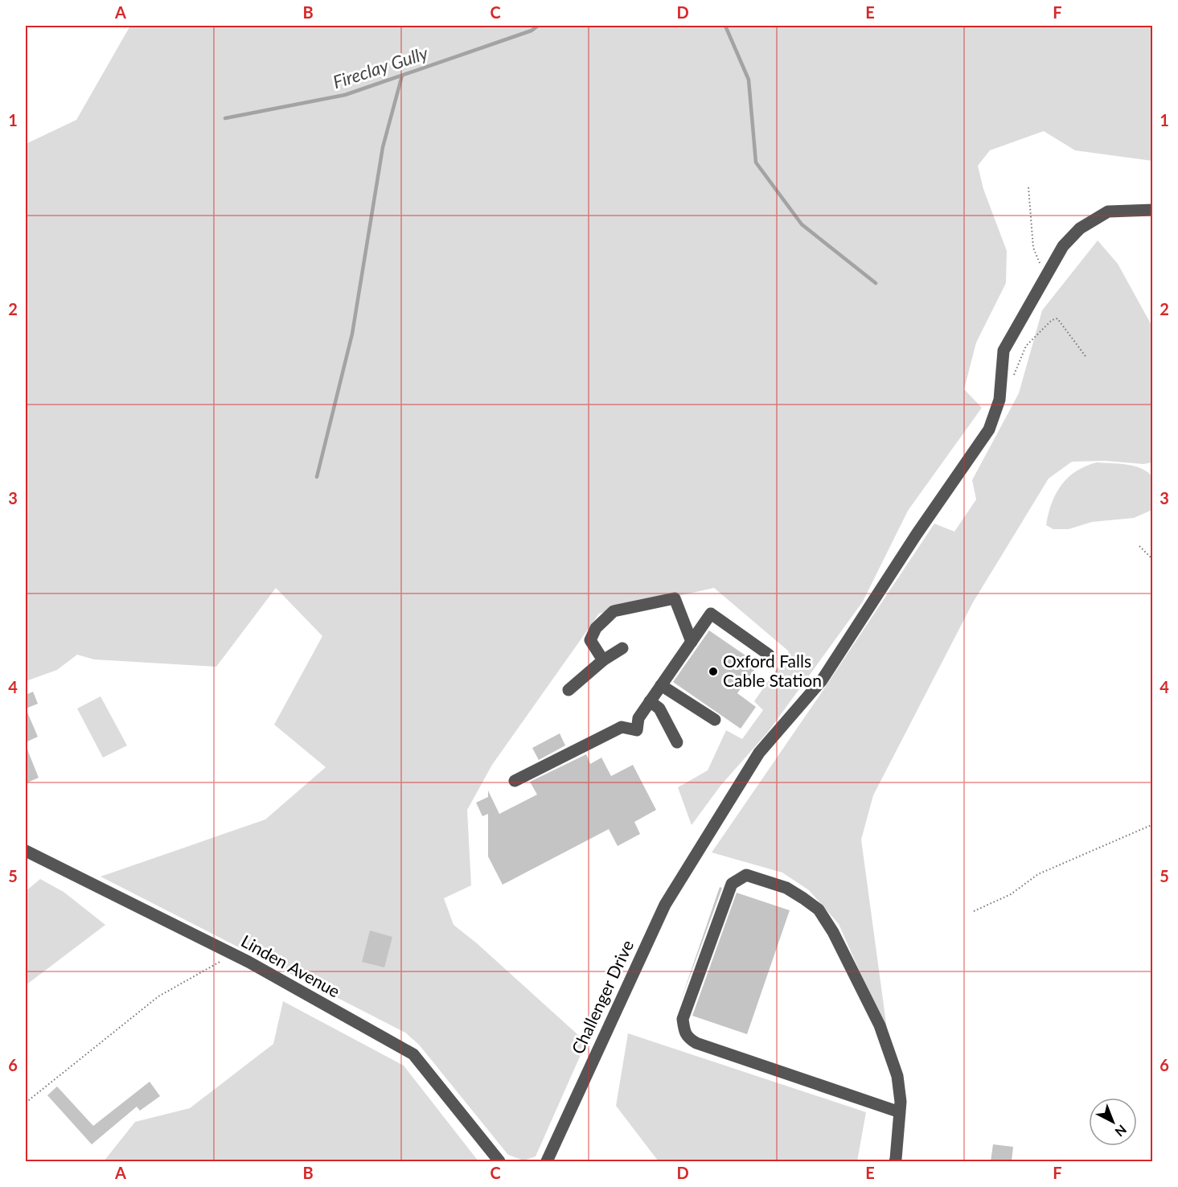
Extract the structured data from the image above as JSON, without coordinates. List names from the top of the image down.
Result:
{
  "streets": {
    "street": ["Linden Avenue", "Challenger Drive"]
  },
  "water": ["Fireclay Gully"],
  "places": ["Oxford Falls Cable Station"],
  "north": "bottom right",
  "grid": {
    "columns": [
      "A",
      "B",
      "C",
      "D",
      "E",
      "F"
    ],
    "rows": [
      "1",
      "2",
      "3",
      "4",
      "5",
      "6"
    ]
  }
}
